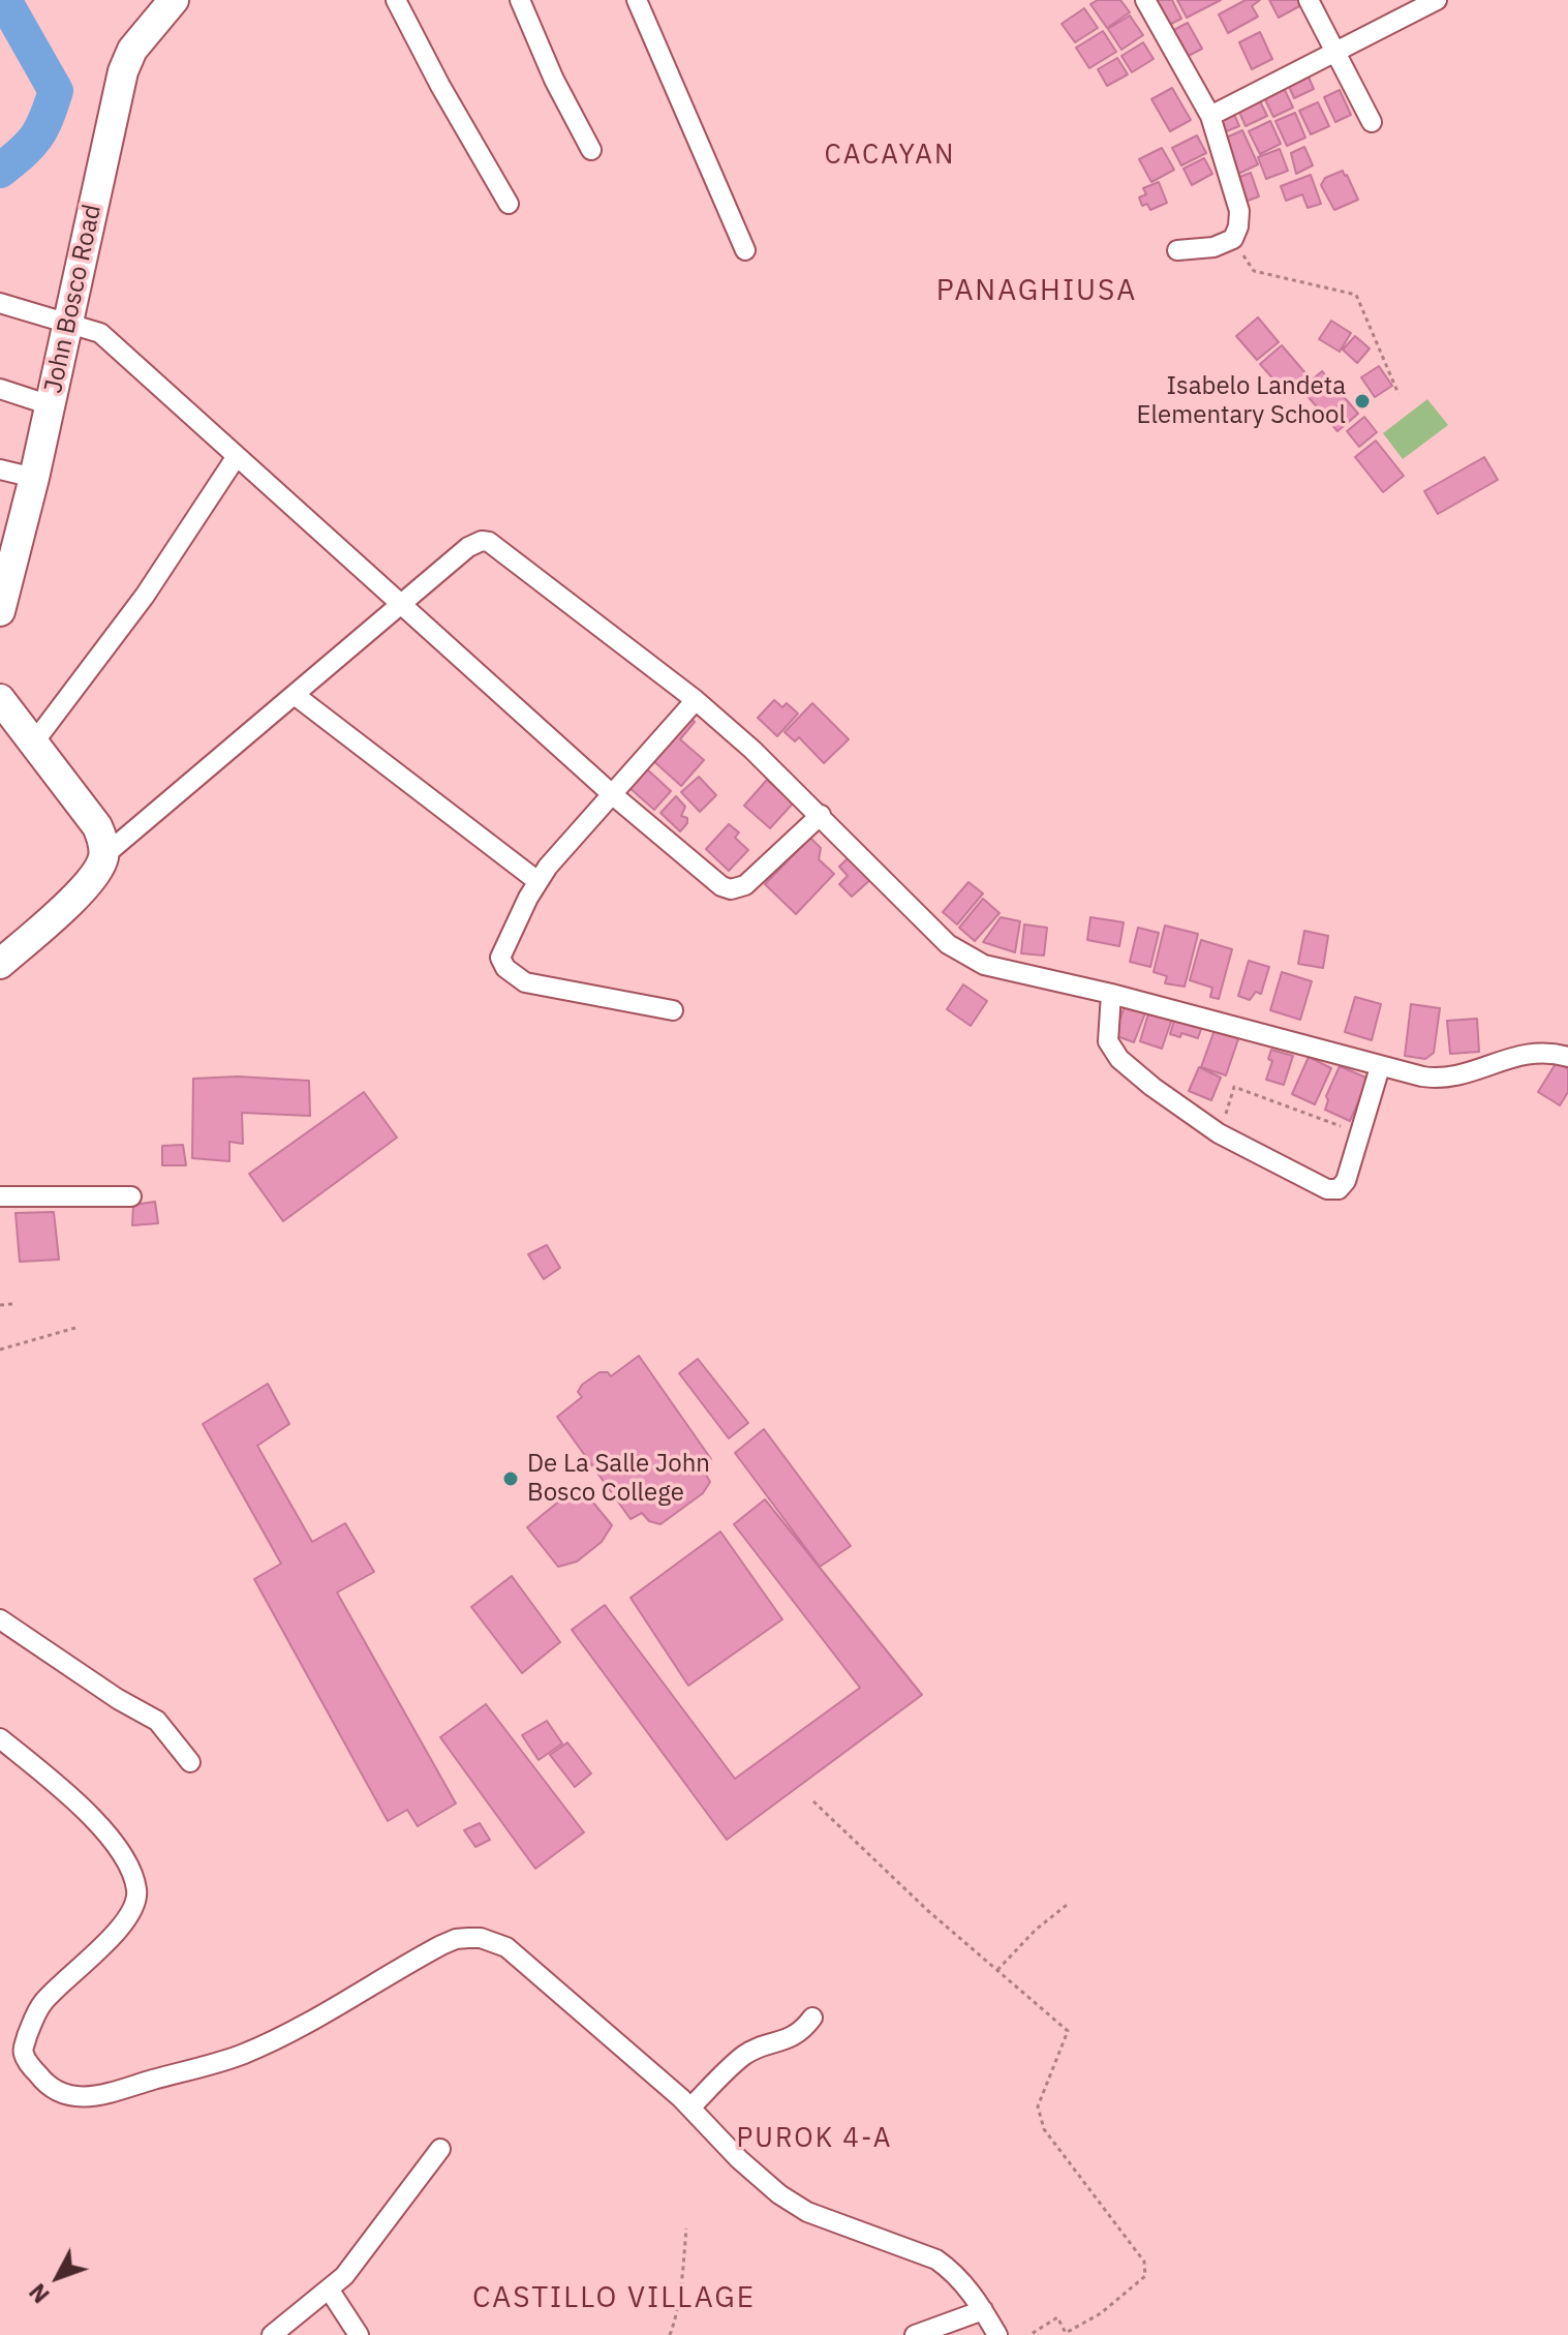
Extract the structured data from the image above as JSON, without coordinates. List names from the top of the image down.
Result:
{
  "streets": {
    "highway": ["John Bosco Road"]
  },
  "districts": [
    "CACAYAN",
    "PANAGHIUSA",
    "PUROK 4-A",
    "CASTILLO VILLAGE"
  ],
  "places": ["Isabelo Landeta Elementary School", "De La Salle John Bosco College"],
  "north": "bottom left"
}
